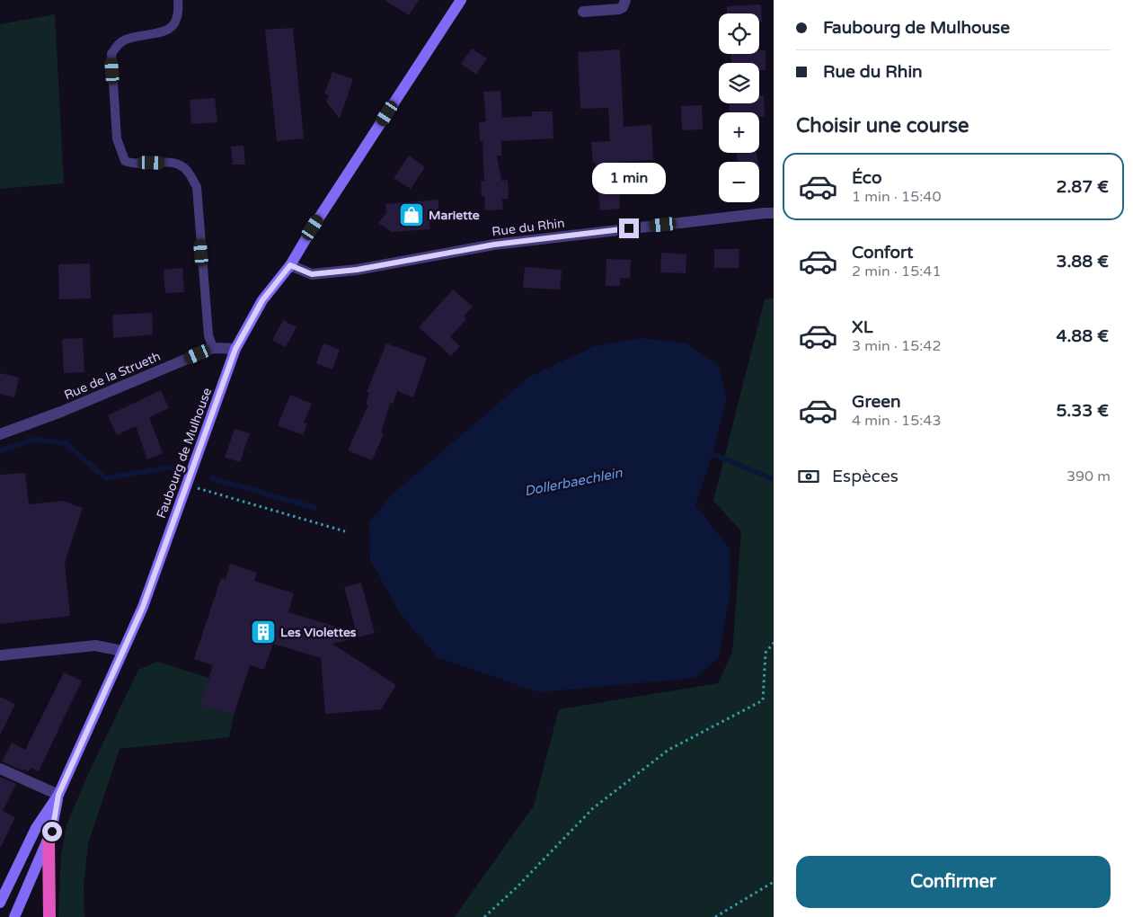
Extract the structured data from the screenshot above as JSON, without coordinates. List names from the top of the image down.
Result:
{
  "streets": {
    "main road": ["Faubourg de Mulhouse"],
    "street": ["Rue du Rhin", "Rue de la Strueth"]
  },
  "crossings": [
    ["Rue du Rhin", "Faubourg de Mulhouse"],
    ["Rue de la Strueth", "Faubourg de Mulhouse"]
  ],
  "water": ["Dollerbaechlein"],
  "places": {
    "shop": ["Mariette"],
    "building": ["Les Violettes"]
  },
  "page": {
    "banner": ["Faubourg de Mulhouse", "Rue du Rhin"],
    "map_buttons": ["+", "−"],
    "heading": "Choisir une course",
    "list": [
      {
        "name": "Éco",
        "note": "1 min · 15:40",
        "value": "2.87 €"
      },
      {
        "name": "Confort",
        "note": "2 min · 15:41",
        "value": "3.88 €"
      },
      {
        "name": "XL",
        "note": "3 min · 15:42",
        "value": "4.88 €"
      },
      {
        "name": "Green",
        "note": "4 min · 15:43",
        "value": "5.33 €"
      }
    ],
    "bubble": "1 min",
    "pay": ["Espèces", "390 m"],
    "buttons": "Confirmer"
  }
}
